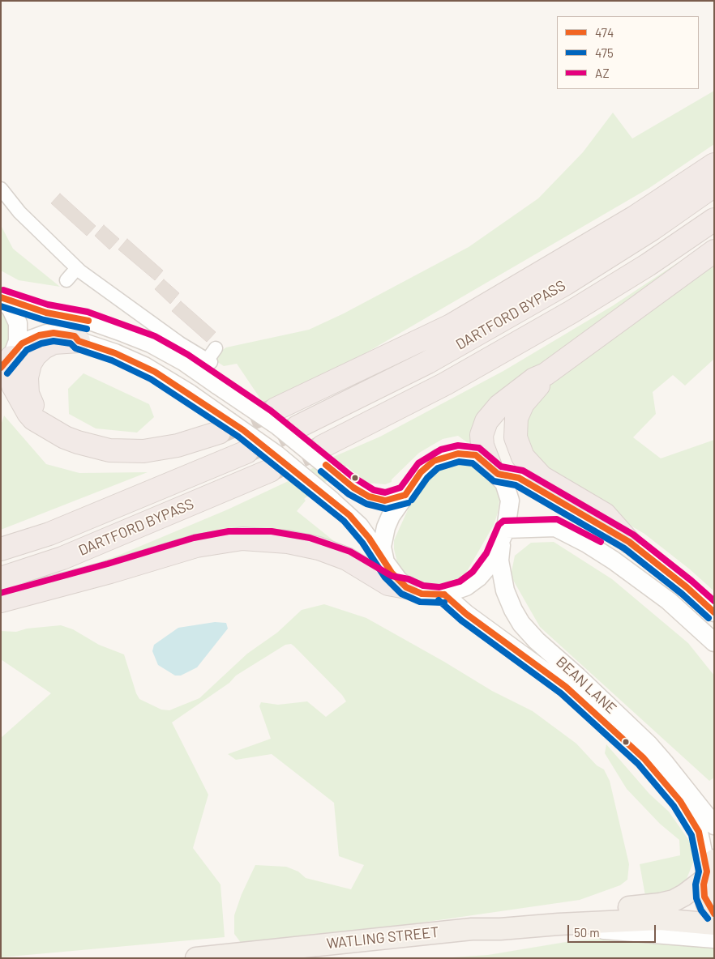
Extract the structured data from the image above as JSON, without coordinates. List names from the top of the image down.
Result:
{
  "streets": {
    "highway": ["DARTFORD BYPASS"],
    "main road": ["BEAN LANE", "WATLING STREET"]
  },
  "crossings": [
    ["BEAN LANE", "WATLING STREET"]
  ],
  "lines": ["transit line AZ", "transit line 474", "transit line 475"],
  "legend": ["474", "475", "AZ"],
  "scale_bar": "50 m"
}
